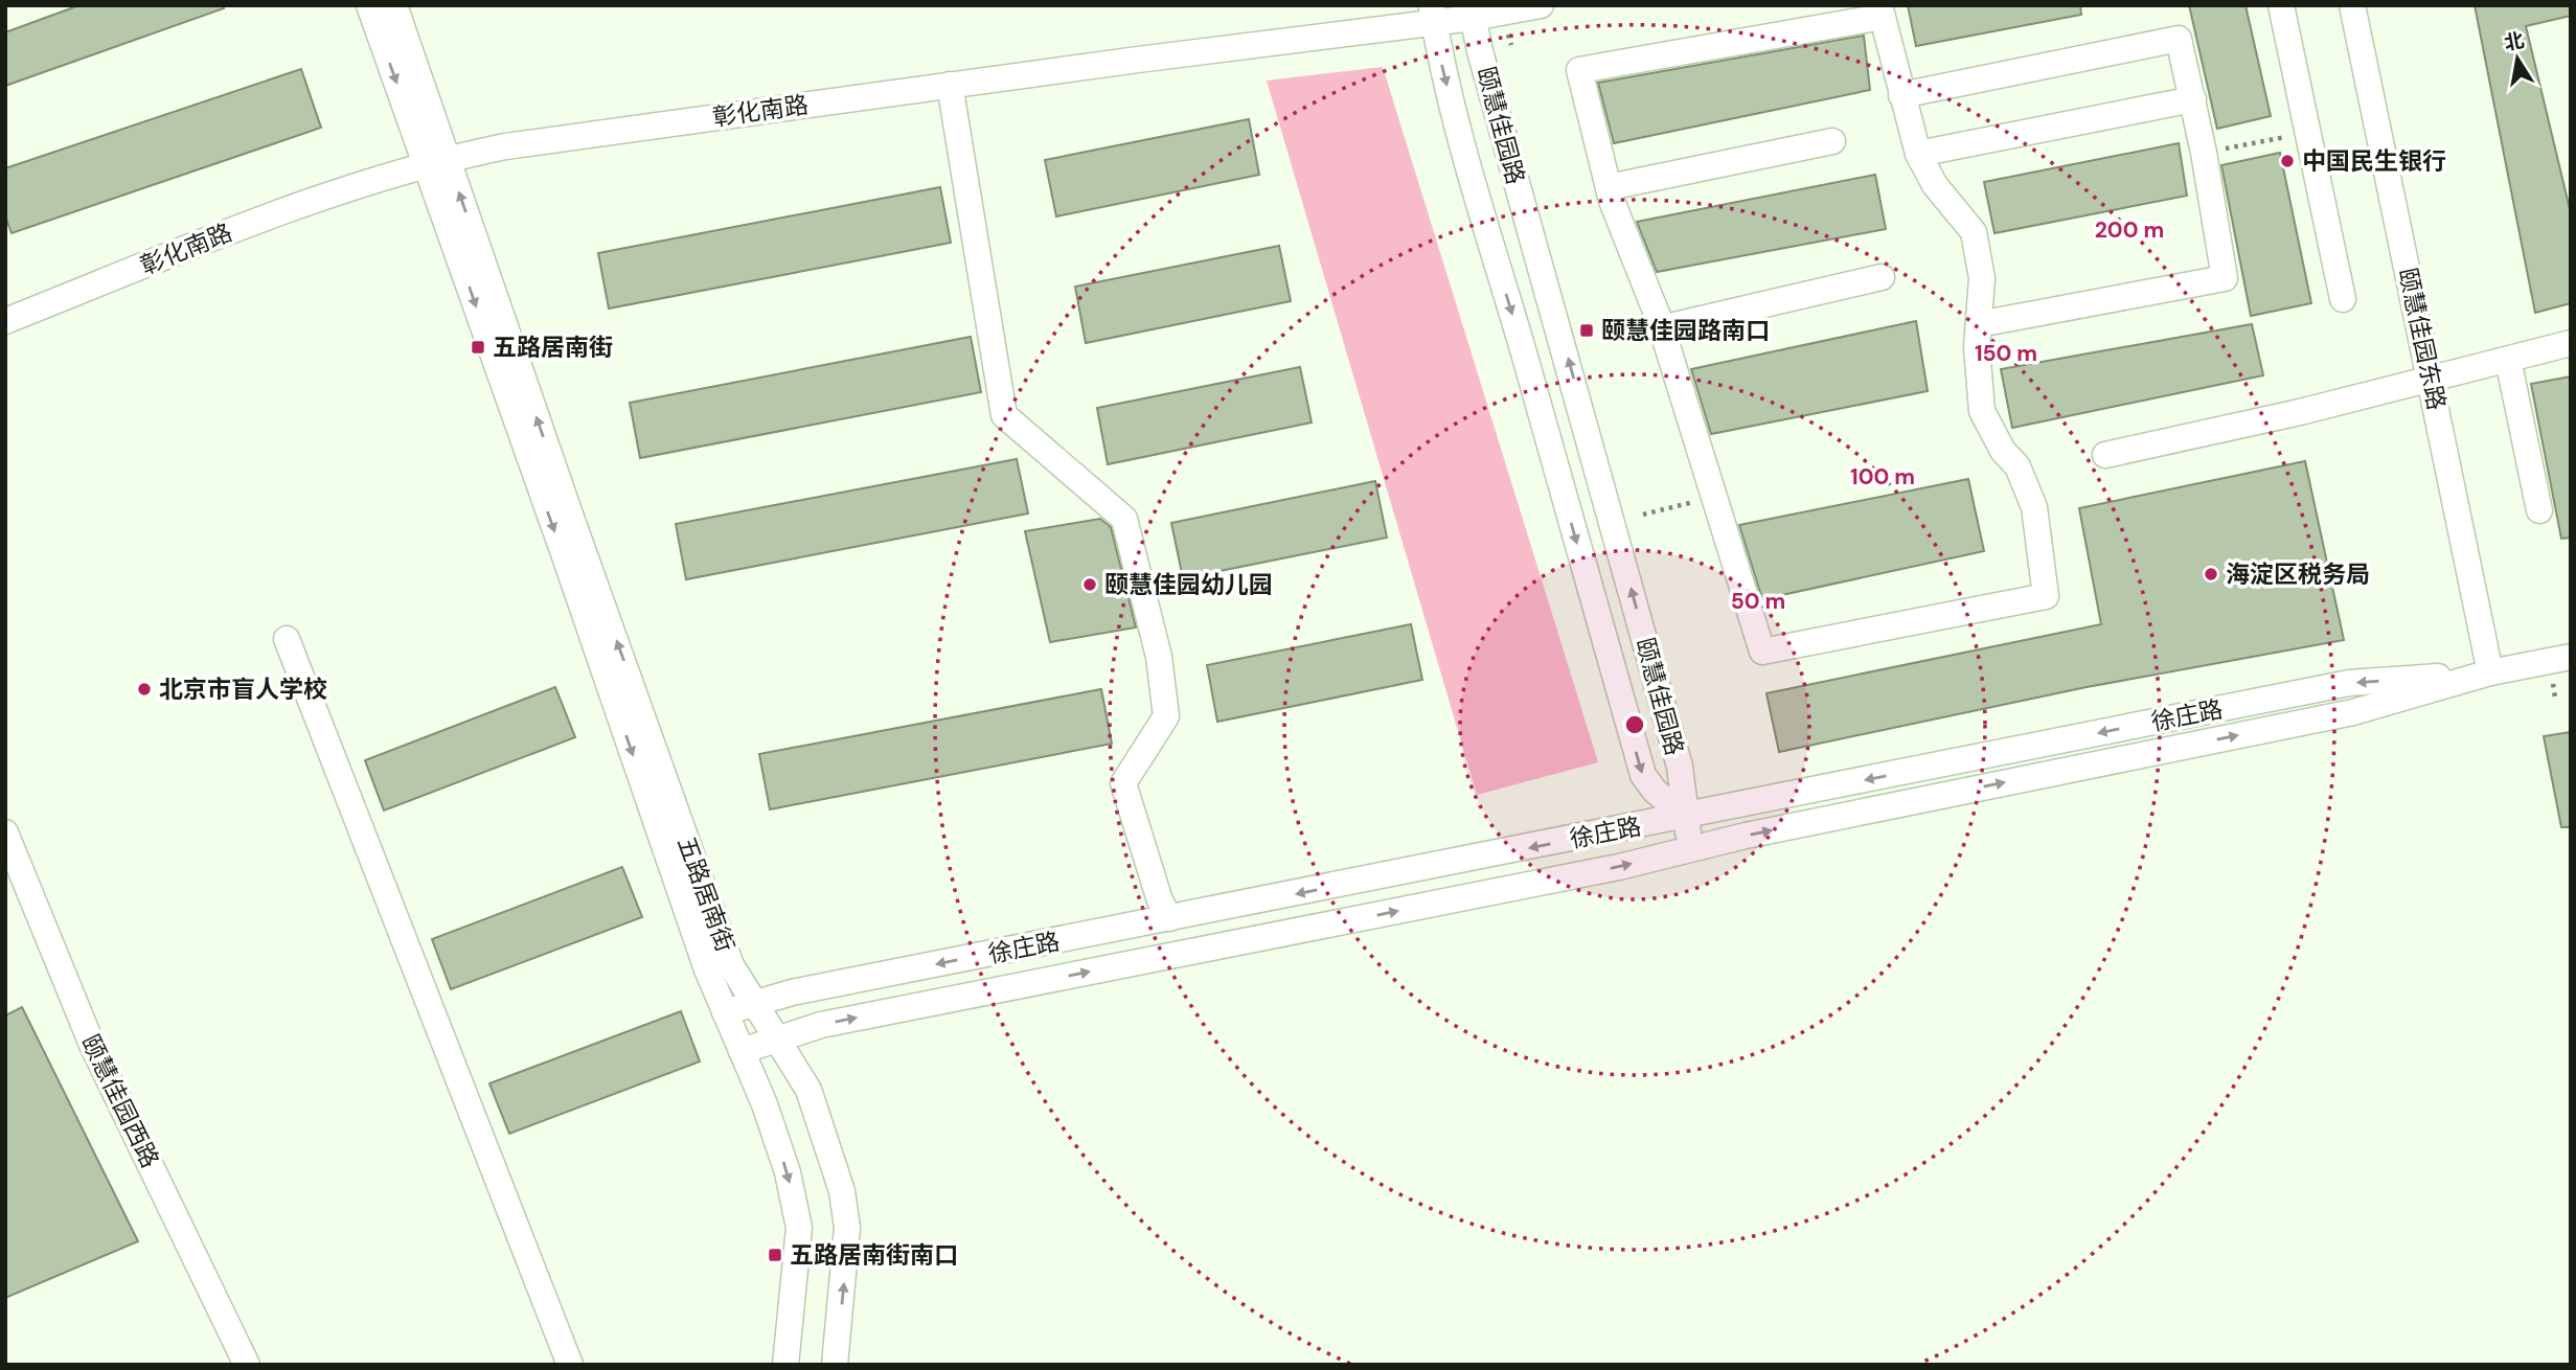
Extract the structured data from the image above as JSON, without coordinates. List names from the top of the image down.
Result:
{
  "streets": {
    "street": [
      "彰化南路",
      "颐慧佳园路",
      "颐慧佳园东路",
      "徐庄路",
      "五路居南街",
      "颐慧佳园西路"
    ]
  },
  "crossings": [
    ["彰化南路", "颐慧佳园路"],
    ["彰化南路", "五路居南街"],
    ["颐慧佳园路", "徐庄路"],
    ["颐慧佳园东路", "徐庄路"],
    ["徐庄路", "五路居南街"]
  ],
  "places": {
    "other": [
      "中国民生银行",
      "海淀区税务局",
      "颐慧佳园幼儿园",
      "北京市盲人学校"
    ],
    "transit": ["颐慧佳园路南口", "五路居南街", "五路居南街南口"]
  },
  "north": "top",
  "rings": [
    "200 m",
    "150 m",
    "100 m",
    "50 m"
  ]
}
